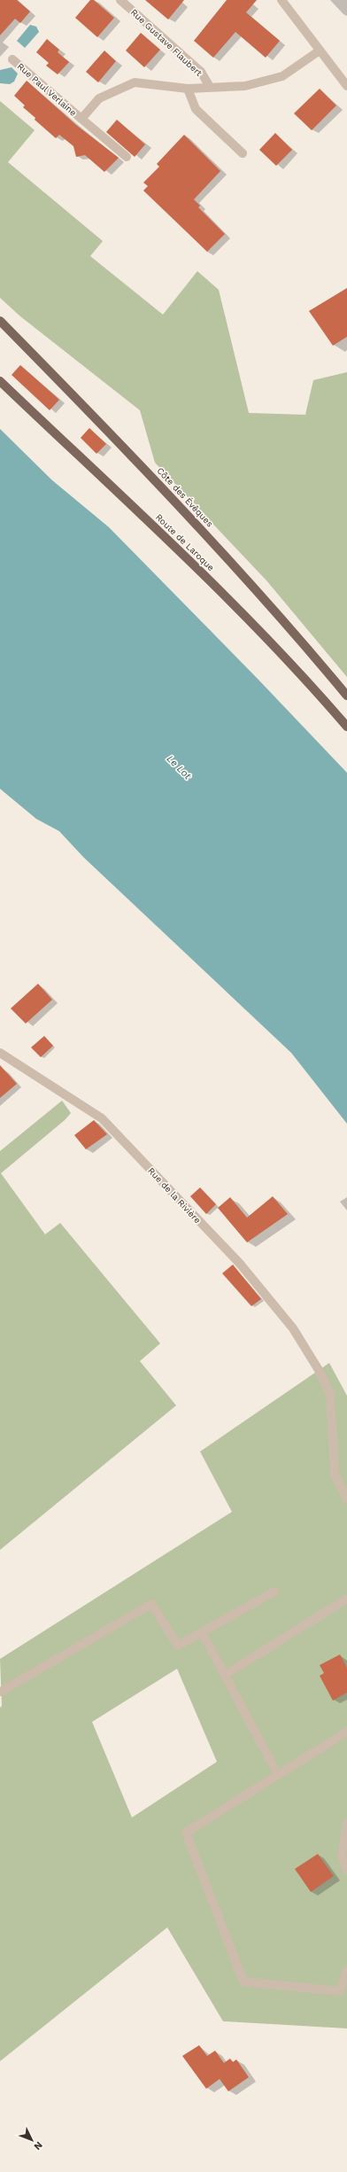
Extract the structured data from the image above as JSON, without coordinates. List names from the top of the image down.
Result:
{
  "streets": {
    "main road": ["Côte des Évêques", "Route de Laroque"],
    "street": ["Rue Gustave Flaubert", "Rue Paul Verlaine", "Rue de la Rivière"]
  },
  "crossings": [
    ["Rue Gustave Flaubert", "Rue Paul Verlaine"]
  ],
  "water": ["Le Lot"],
  "north": "bottom right"
}
